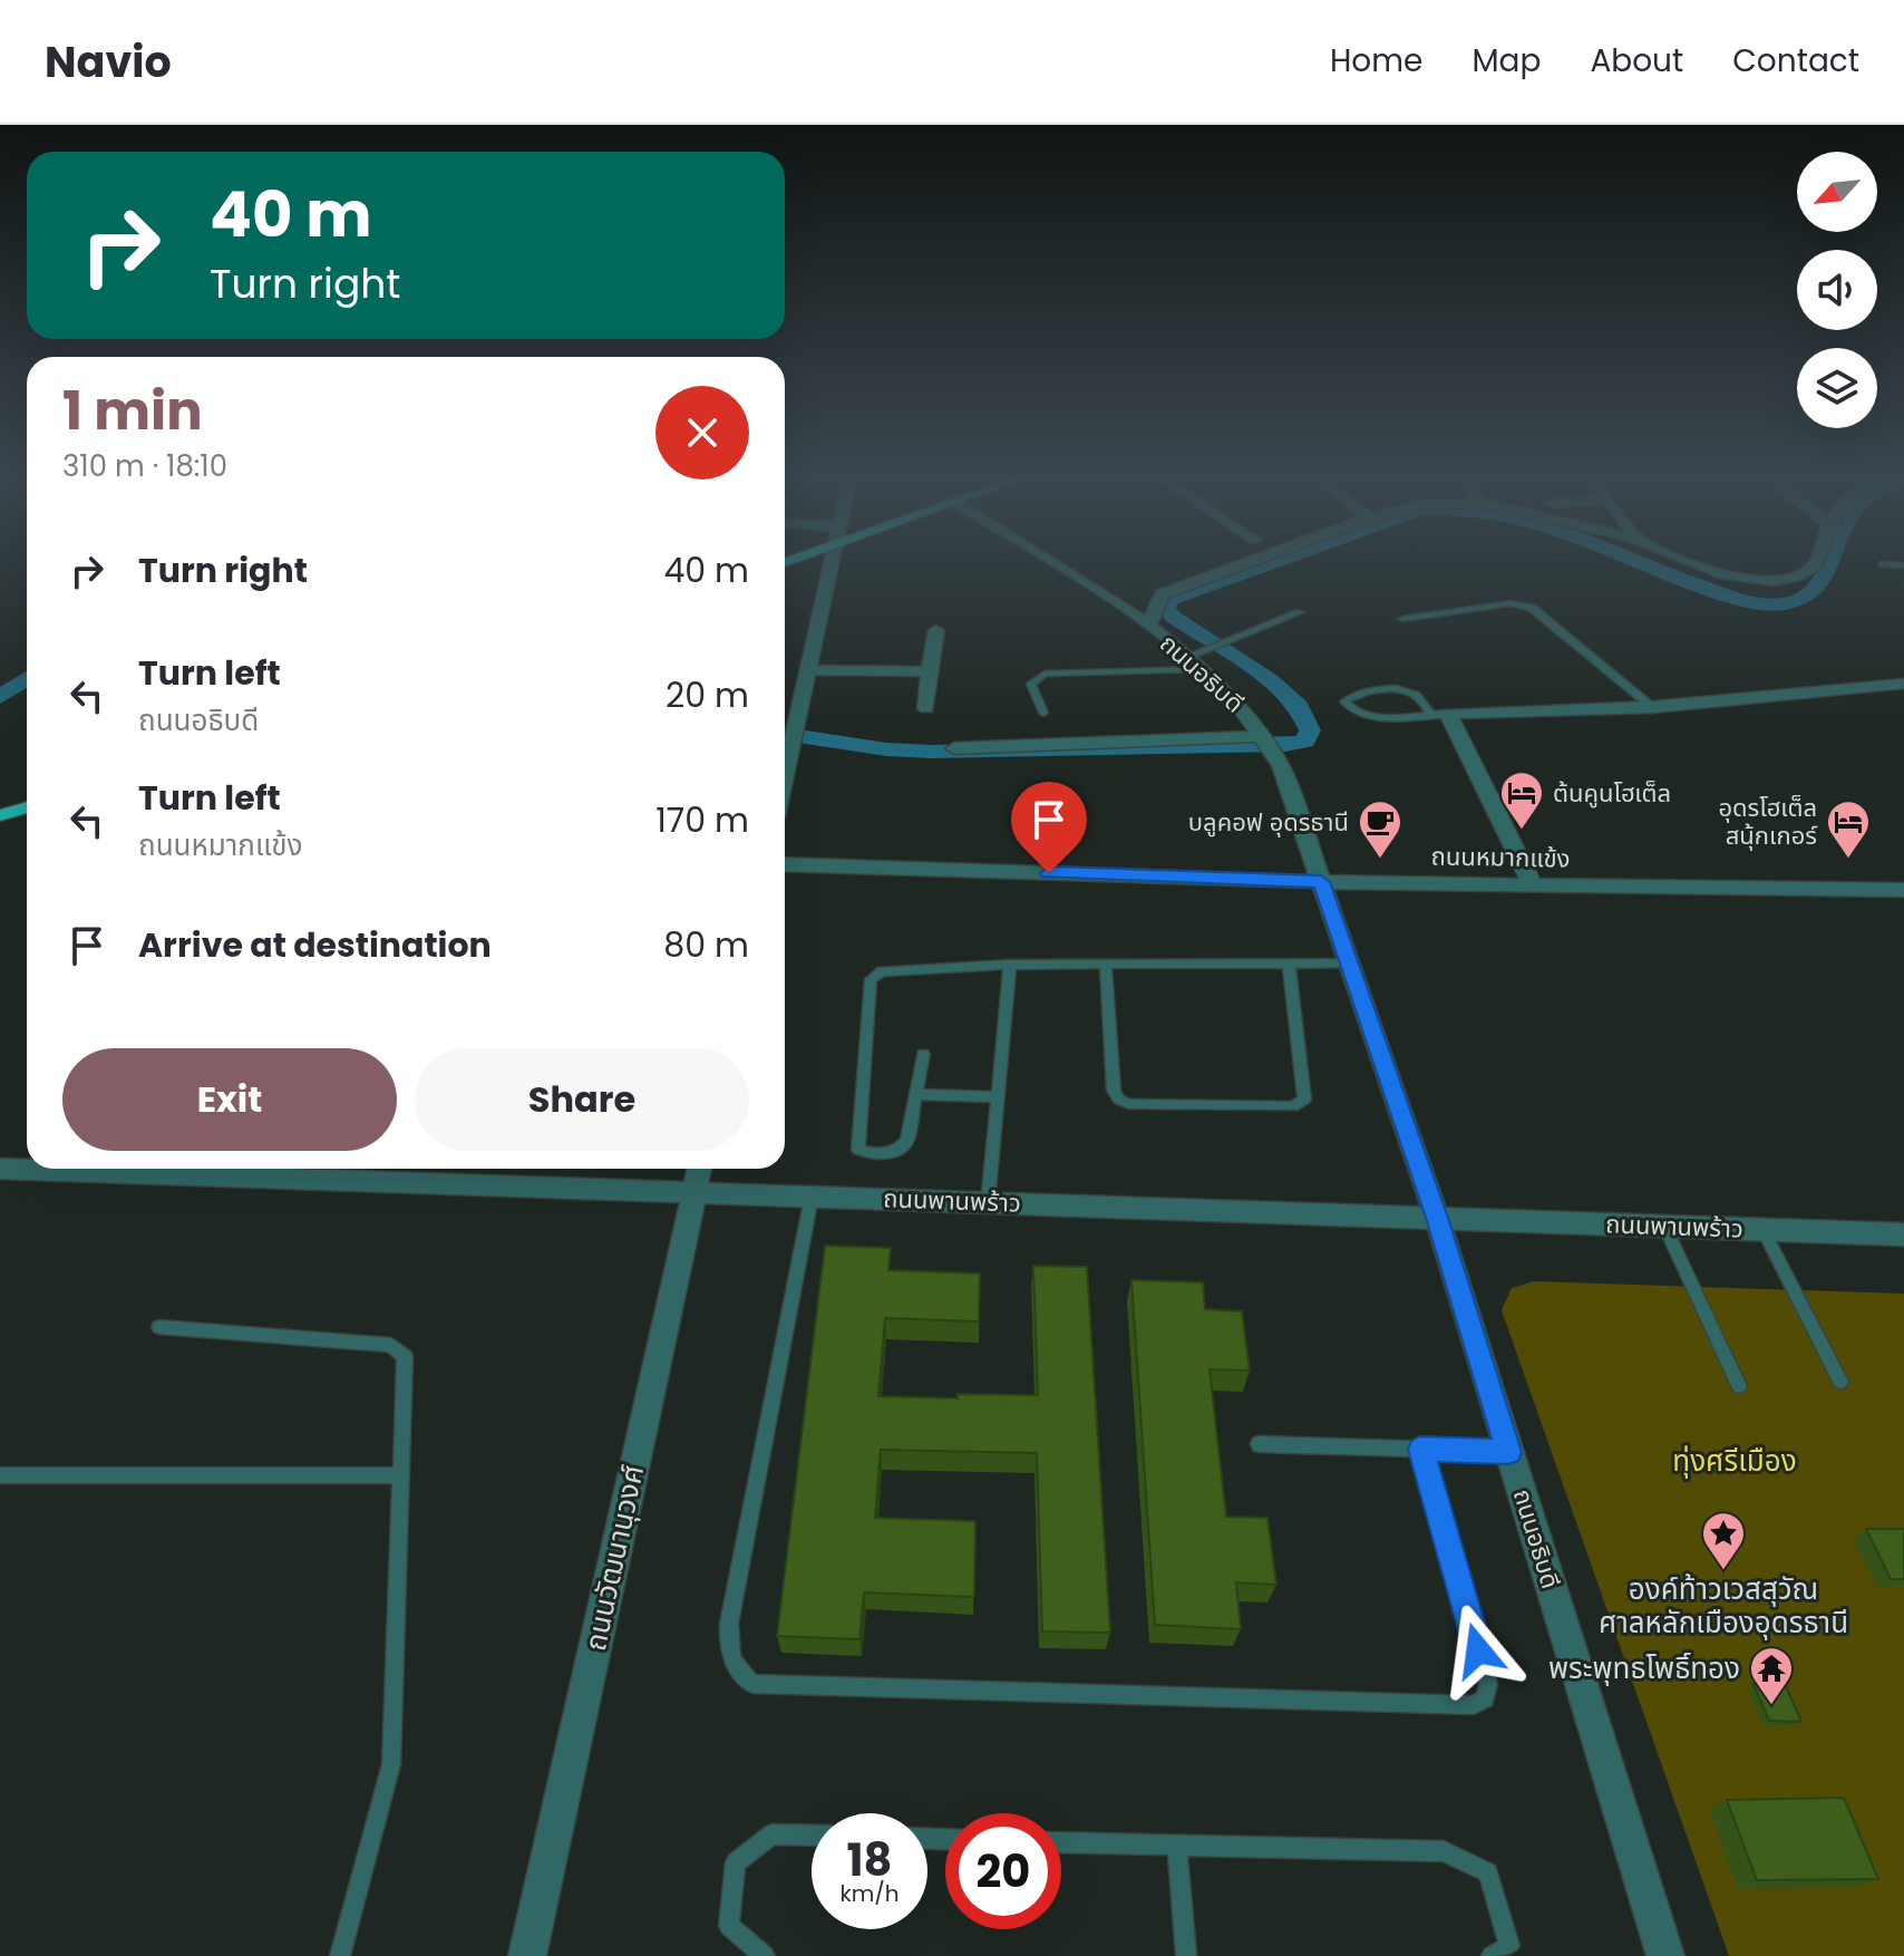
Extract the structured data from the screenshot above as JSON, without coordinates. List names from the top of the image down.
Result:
{
  "streets": {
    "street": [
      "ถนนอธิบดี",
      "ถนนหมากแข้ง",
      "ถนนพานพร้าว",
      "ถนนวัฒนานุวงศ์"
    ]
  },
  "crossings": [
    ["ถนนอธิบดี", "ถนนหมากแข้ง"],
    ["ถนนอธิบดี", "ถนนพานพร้าว"],
    ["ถนนพานพร้าว", "ถนนวัฒนานุวงศ์"]
  ],
  "parks": ["ทุ่งศรีเมือง"],
  "places": {
    "hotel": ["ต้นคูนโฮเต็ล", "อุดรโฮเต็ล สนุ้กเกอร์"],
    "cafe": ["บลูคอฟ อุดรธานี"],
    "place": ["องค์ท้าวเวสสุวัณ ศาลหลักเมืองอุดรธานี"],
    "temple": ["พระพุทธโพธิ์ทอง"]
  },
  "north": "bottom left",
  "page": {
    "header": "Navio",
    "nav": [
      "Home",
      "Map",
      "About",
      "Contact"
    ],
    "turn": ["40 m", "Turn right"],
    "heading": ["1 min", "310 m · 18:10"],
    "list": [
      {
        "name": "Turn right",
        "value": "40 m"
      },
      {
        "name": "Turn left",
        "note": "ถนนอธิบดี",
        "value": "20 m"
      },
      {
        "name": "Turn left",
        "note": "ถนนหมากแข้ง",
        "value": "170 m"
      },
      {
        "name": "Arrive at destination",
        "value": "80 m"
      }
    ],
    "buttons": ["Exit", "Share"],
    "speed": "18 km/h",
    "limit": "20"
  }
}
